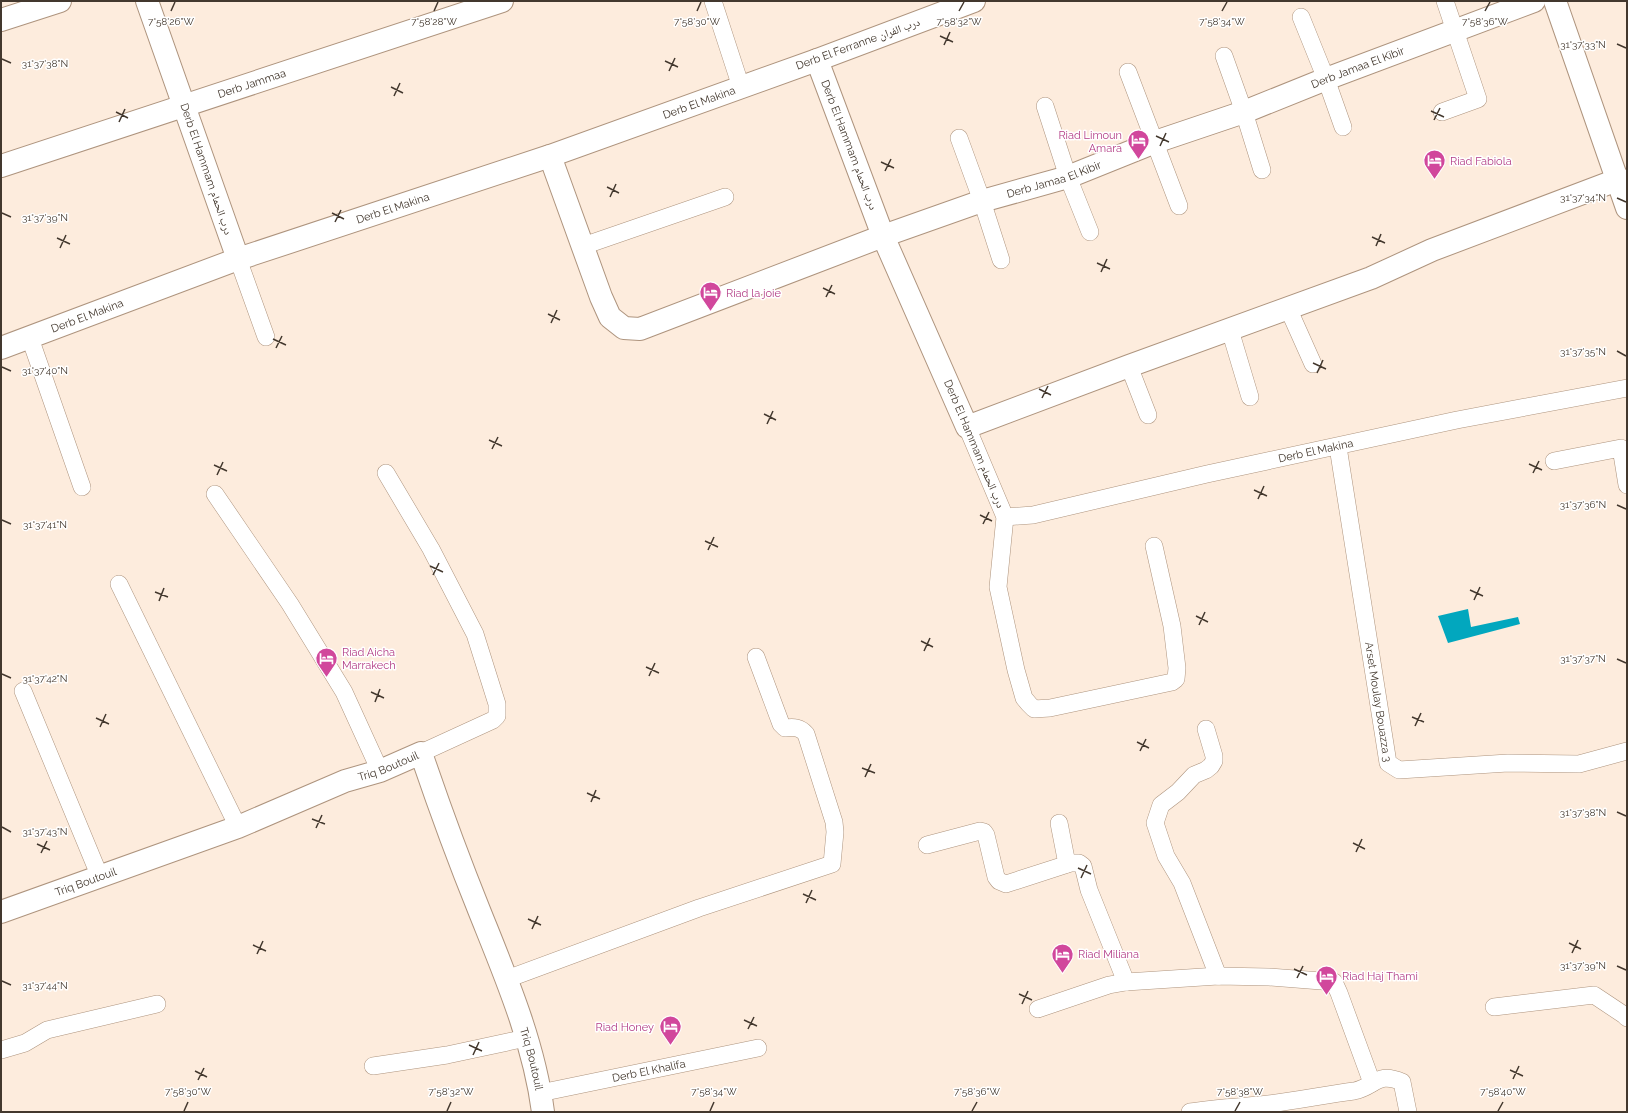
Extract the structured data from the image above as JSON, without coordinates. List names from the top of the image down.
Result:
{
  "streets": {
    "street": [
      "Derb El Ferranne درب الفران",
      "Derb Jamaa El Kibir",
      "Derb Jammaa",
      "Derb El Makina",
      "Derb El Hammam درب الحمام",
      "Triq Boutouil"
    ],
    "lane": ["Arset Moulay Bouazza 3", "Derb El Khalifa"]
  },
  "crossings": [
    ["Derb El Ferranne درب الفران", "Derb El Makina"],
    ["Derb El Ferranne درب الفران", "Derb El Hammam درب الحمام"],
    ["Derb Jamaa El Kibir", "Derb El Hammam درب الحمام"],
    ["Derb Jammaa", "Derb El Hammam درب الحمام"],
    ["Derb El Makina", "Derb El Hammam درب الحمام"],
    ["Derb El Makina", "Arset Moulay Bouazza 3"],
    ["Triq Boutouil", "Derb El Khalifa"]
  ],
  "places": {
    "hotel": [
      "Riad Limoun Amara",
      "Riad Fabiola",
      "Riad la joie",
      "Riad Aicha Marrakech",
      "Riad Miliana",
      "Riad Haj Thami",
      "Riad Honey"
    ]
  },
  "coordinates": [
    "7°58'26\"W",
    "7°58'28\"W",
    "7°58'30\"W",
    "7°58'32\"W",
    "7°58'34\"W",
    "7°58'36\"W",
    "31°37'33\"N",
    "31°37'38\"N",
    "31°37'34\"N",
    "31°37'39\"N",
    "31°37'35\"N",
    "31°37'40\"N",
    "31°37'36\"N",
    "31°37'41\"N",
    "31°37'37\"N",
    "31°37'42\"N",
    "31°37'43\"N",
    "31°37'44\"N",
    "7°58'38\"W",
    "7°58'40\"W"
  ]
}
